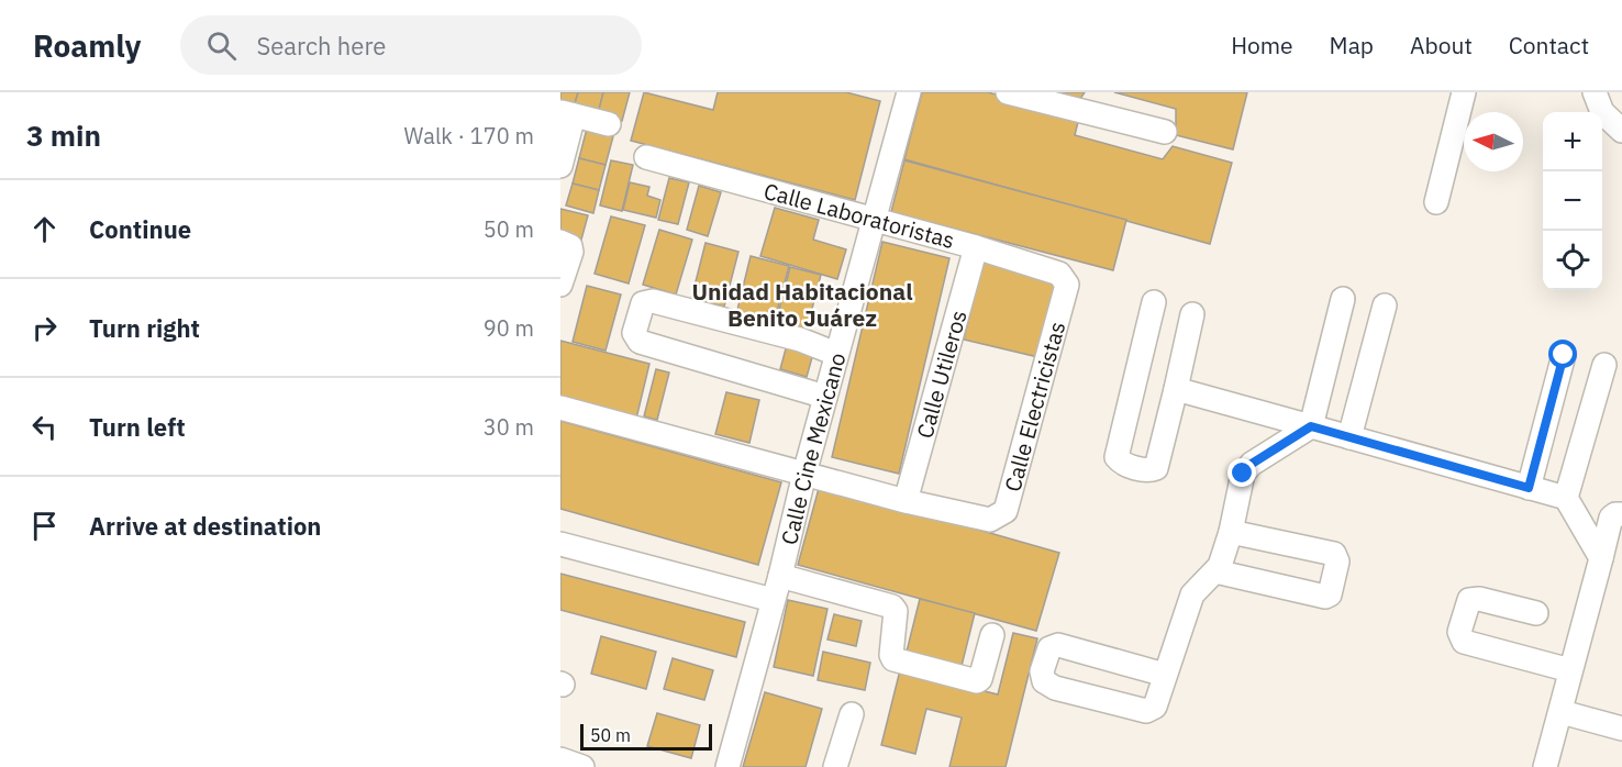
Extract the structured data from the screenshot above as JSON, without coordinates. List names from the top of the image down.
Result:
{
  "streets": {
    "street": [
      "Calle Laboratoristas",
      "Calle Utileros",
      "Calle Electricistas",
      "Calle Cine Mexicano"
    ]
  },
  "crossings": [
    ["Calle Laboratoristas", "Calle Utileros"],
    ["Calle Laboratoristas", "Calle Electricistas"],
    ["Calle Laboratoristas", "Calle Cine Mexicano"],
    ["Calle Utileros", "Calle Electricistas"]
  ],
  "districts": ["Unidad Habitacional Benito Juárez"],
  "scale_bar": "50 m",
  "north": "left",
  "page": {
    "header": "Roamly",
    "search": "Search here",
    "nav": [
      "Home",
      "Map",
      "About",
      "Contact"
    ],
    "heading": ["3 min", "Walk · 170 m"],
    "map_buttons": ["+", "−"],
    "list": [
      ["Continue", "50 m"],
      ["Turn right", "90 m"],
      ["Turn left", "30 m"],
      "Arrive at destination"
    ],
    "scale": "50 m"
  }
}
